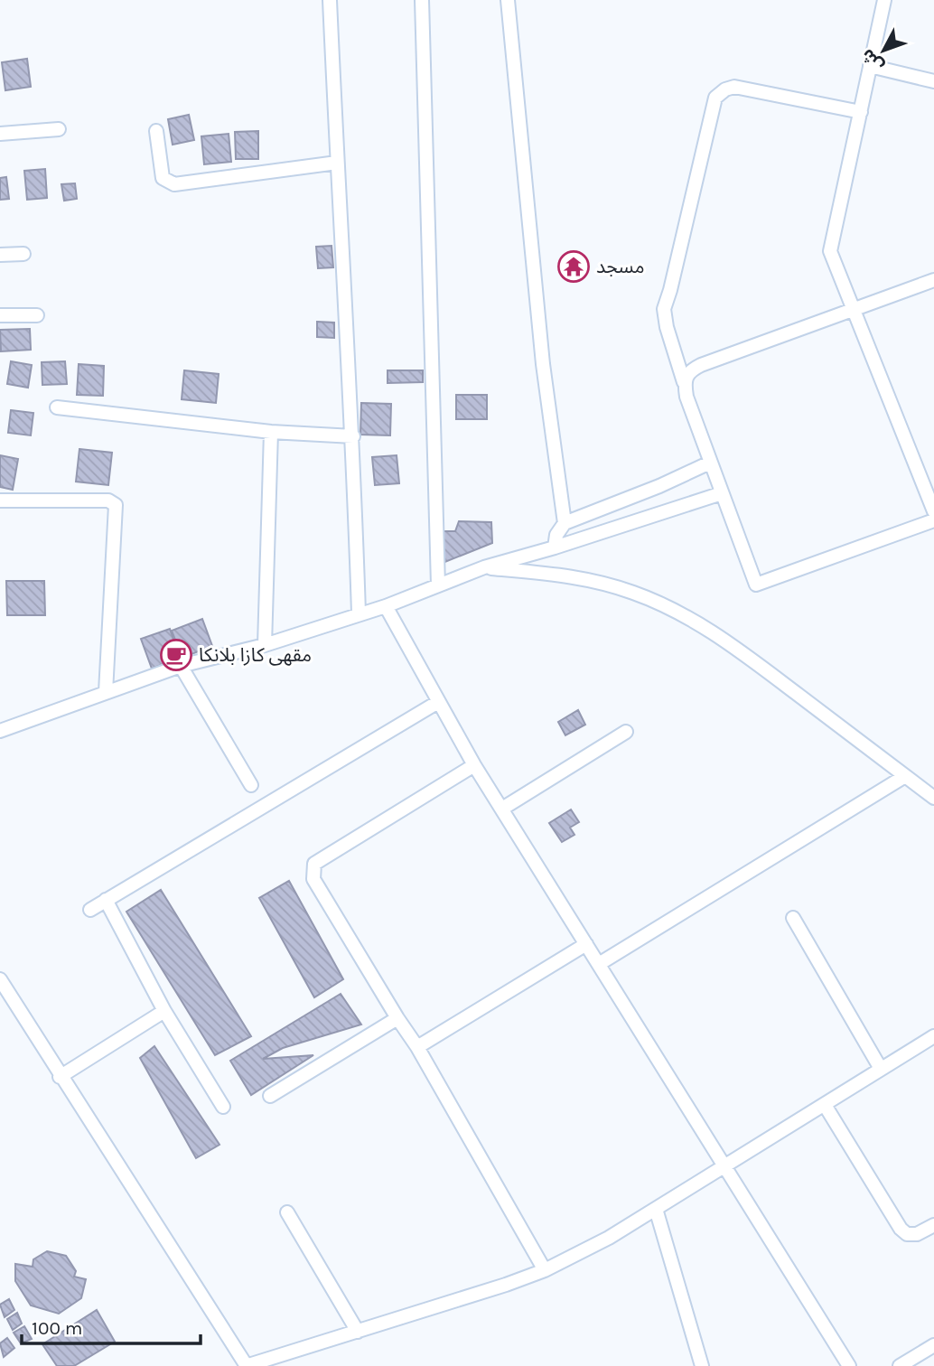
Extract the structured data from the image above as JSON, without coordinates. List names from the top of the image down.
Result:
{
  "places": {
    "temple": ["مسجد"],
    "cafe": ["مقهى كازا بلانكا"]
  },
  "scale_bar": "100 m",
  "north": "bottom left"
}
